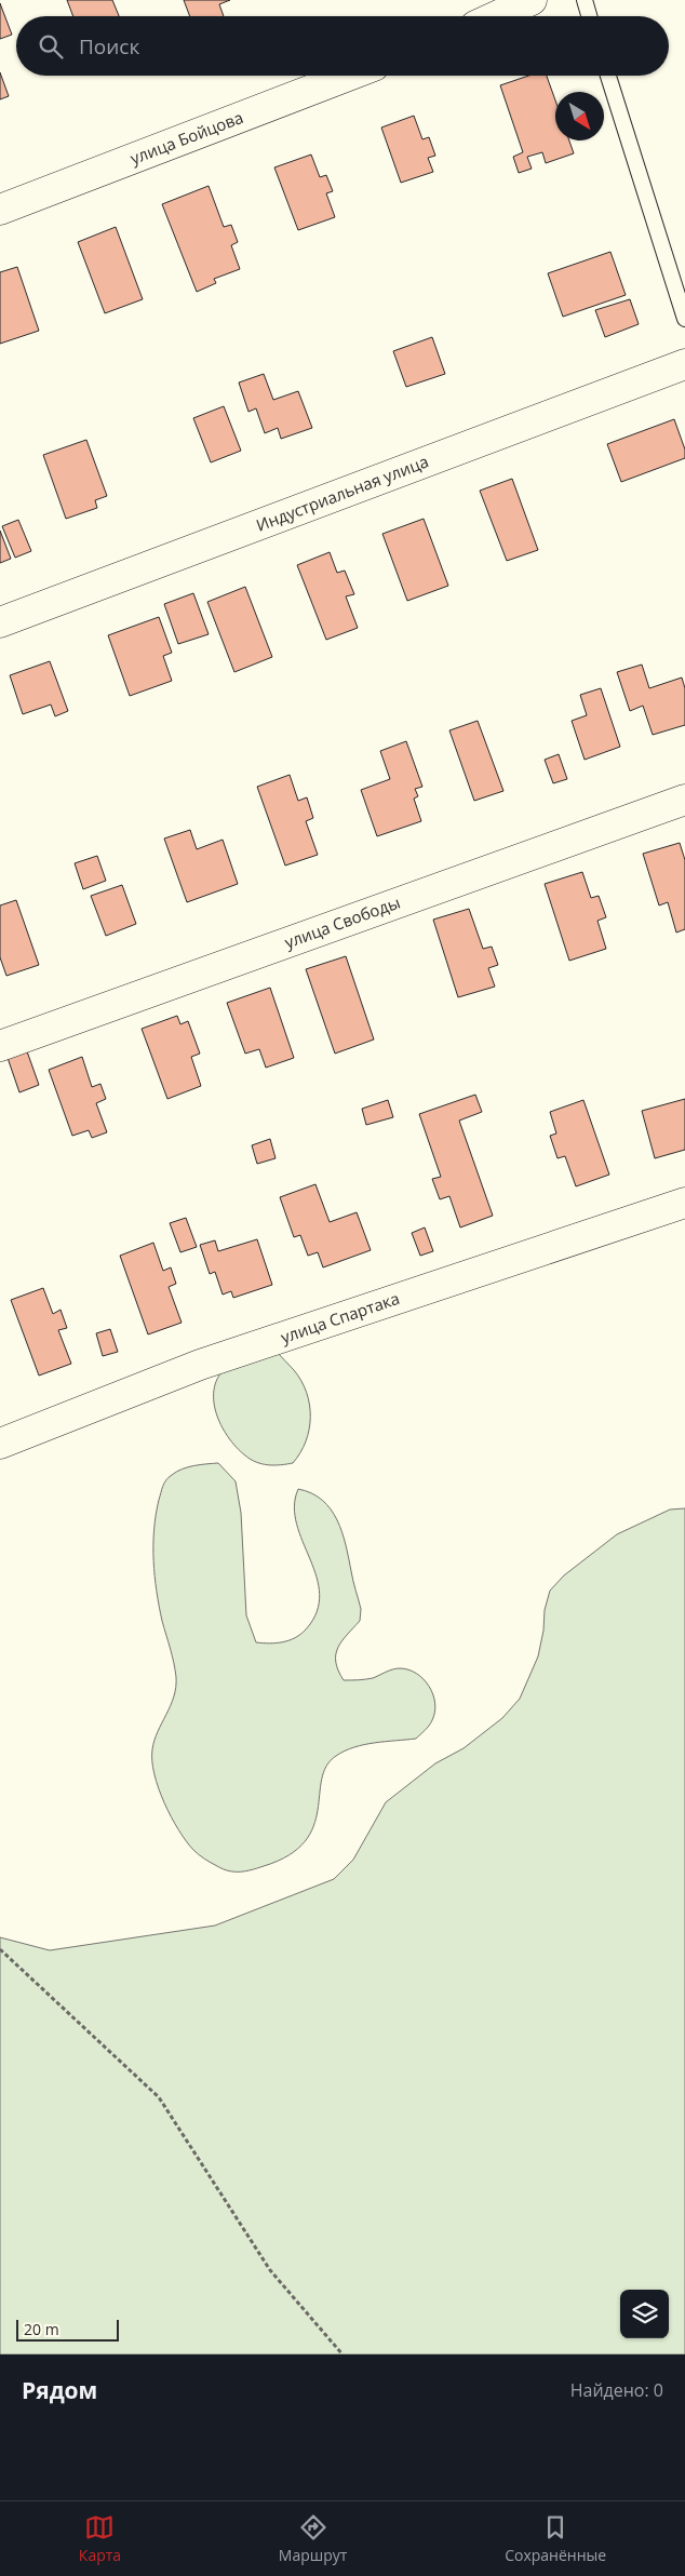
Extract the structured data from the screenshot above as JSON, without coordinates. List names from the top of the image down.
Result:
{
  "streets": {
    "street": [
      "улица Бойцова",
      "Индустриальная улица",
      "улица Свободы",
      "улица Спартака"
    ]
  },
  "scale_bar": "20 m",
  "north": "bottom right",
  "page": {
    "search": "Поиск",
    "scale": "20 m",
    "heading": ["Рядом", "Найдено: 0"],
    "nav": ["Карта", "Маршрут", "Сохранённые"]
  }
}
